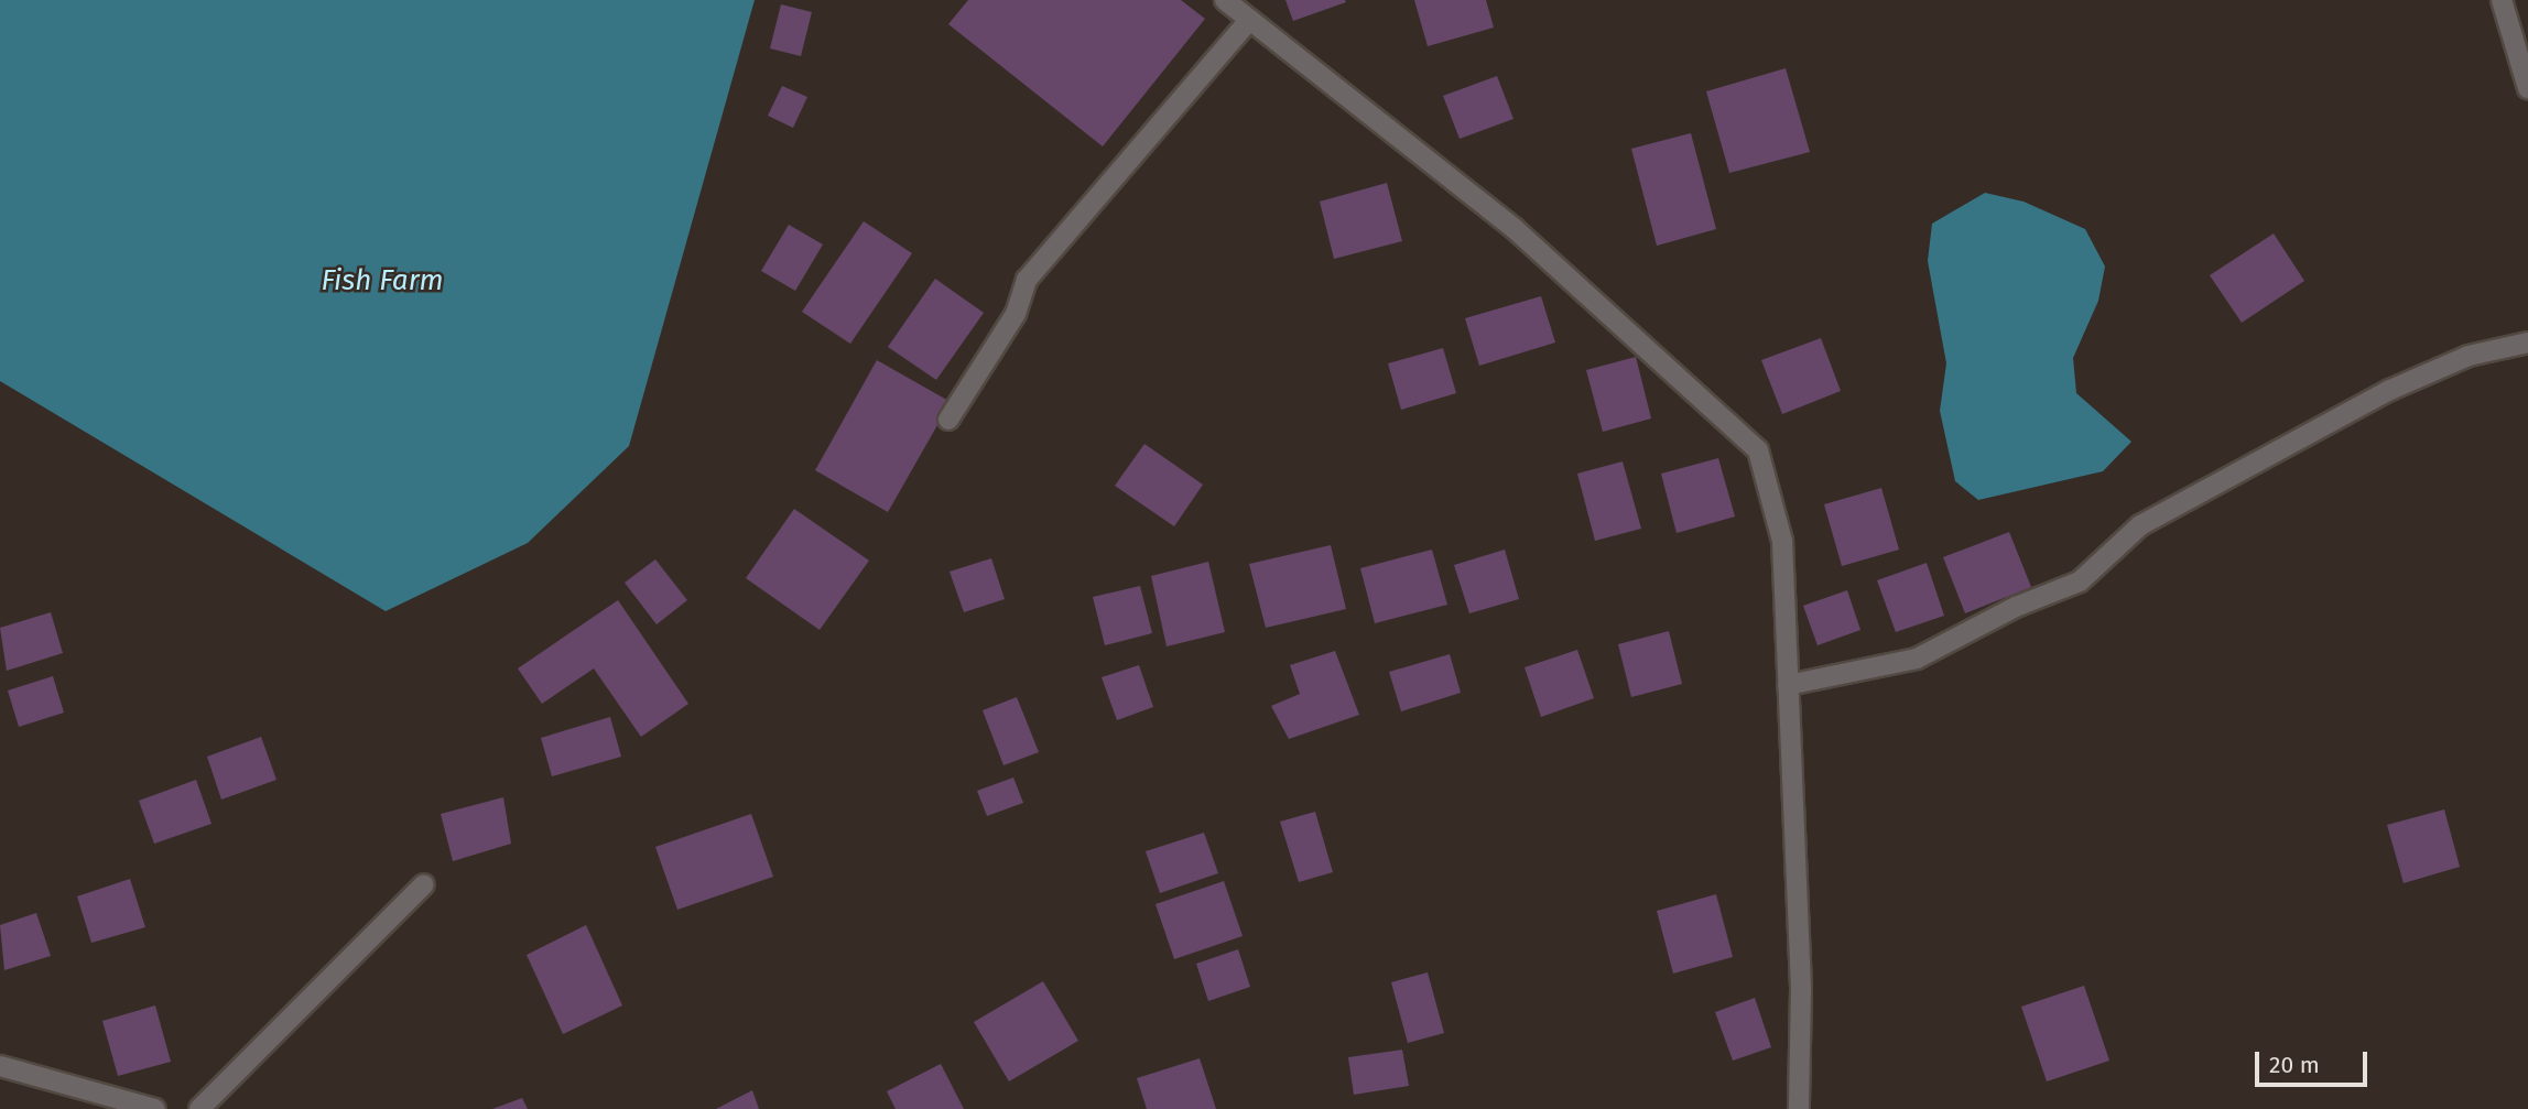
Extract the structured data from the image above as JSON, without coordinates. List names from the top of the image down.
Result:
{
  "water": ["Fish Farm"],
  "scale_bar": "20 m"
}
